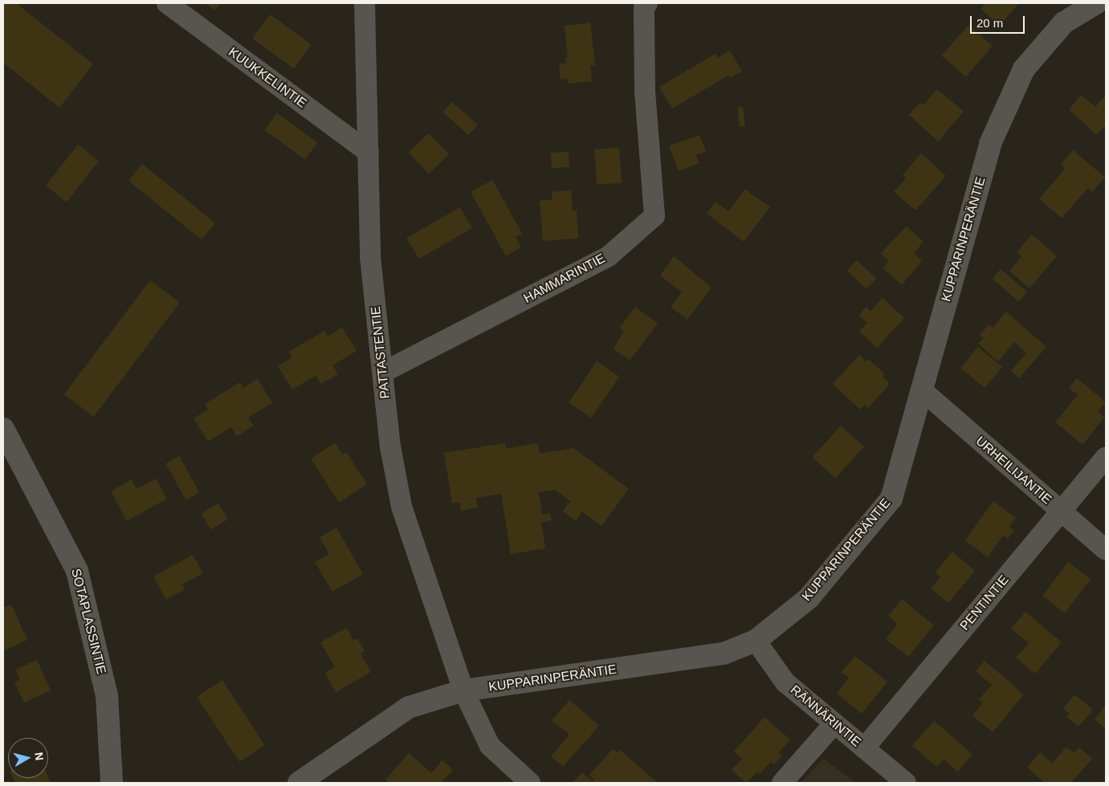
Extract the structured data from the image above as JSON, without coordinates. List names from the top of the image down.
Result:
{
  "streets": {
    "street": [
      "KUUKKELINTIE",
      "KUPPARINPERÄNTIE",
      "HAMMARINTIE",
      "PATTASTENTIE",
      "URHEILIJANTIE",
      "PENTINTIE",
      "SOTAPLASSINTIE",
      "RÄNNÄRINTIE"
    ]
  },
  "crossings": [
    ["KUUKKELINTIE", "PATTASTENTIE"],
    ["KUPPARINPERÄNTIE", "PATTASTENTIE"],
    ["KUPPARINPERÄNTIE", "URHEILIJANTIE"],
    ["KUPPARINPERÄNTIE", "RÄNNÄRINTIE"],
    ["HAMMARINTIE", "PATTASTENTIE"],
    ["URHEILIJANTIE", "PENTINTIE"],
    ["PENTINTIE", "RÄNNÄRINTIE"]
  ],
  "scale_bar": "20 m",
  "north": "right"
}
